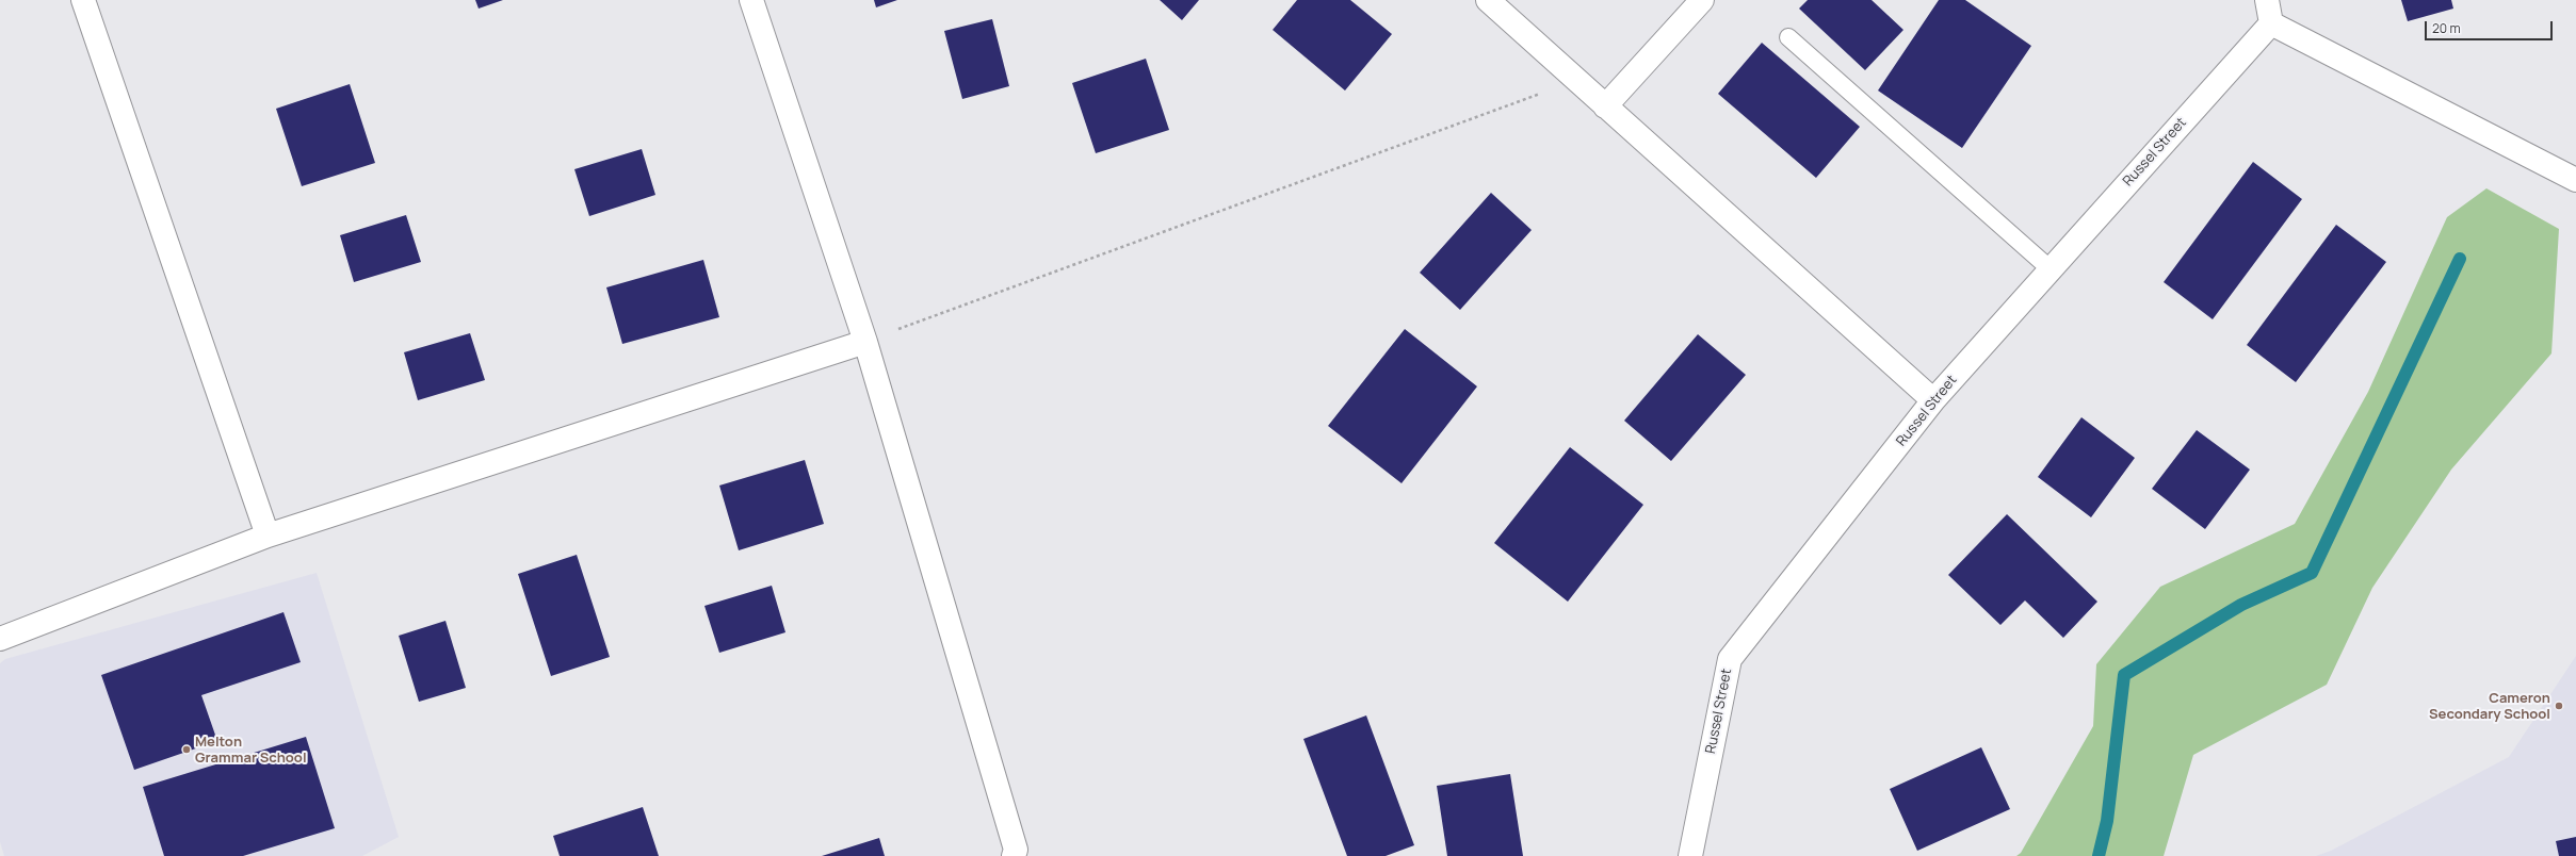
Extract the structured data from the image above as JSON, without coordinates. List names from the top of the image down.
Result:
{
  "streets": {
    "street": ["Russel Street"]
  },
  "places": ["Cameron Secondary School", "Melton Grammar School"],
  "scale_bar": "20 m"
}
